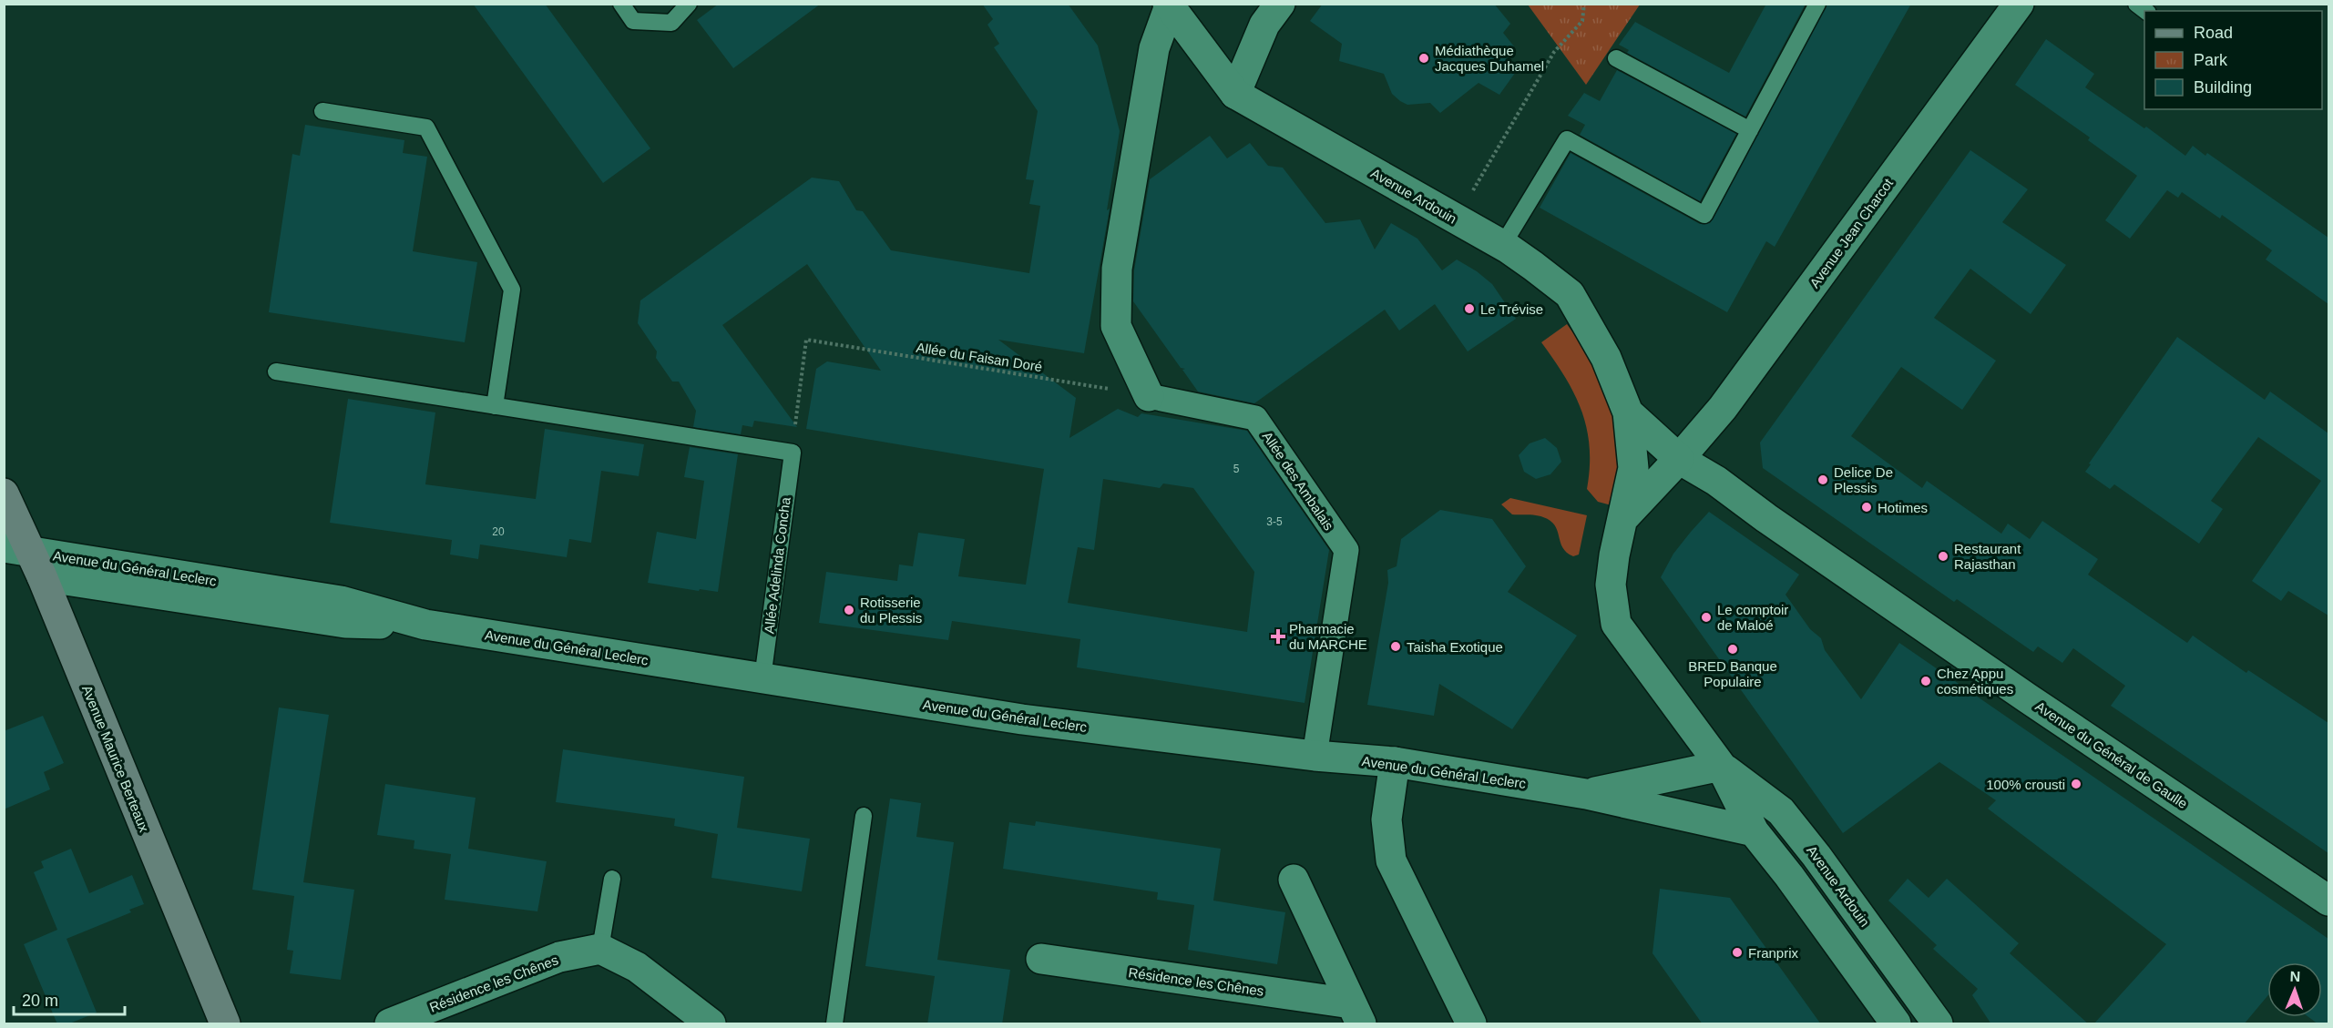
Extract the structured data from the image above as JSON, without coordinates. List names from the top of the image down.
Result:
{
  "streets": {
    "main road": ["Avenue Maurice Berteaux"],
    "street": [
      "Avenue Ardouin",
      "Avenue Jean Charcot",
      "Allée des Ambalais",
      "Avenue du Général Leclerc",
      "Avenue du Général de Gaulle",
      "Résidence les Chênes"
    ],
    "lane": ["Allée Adelinda Concha"],
    "path": ["Allée du Faisan Doré"]
  },
  "crossings": [
    ["Avenue Ardouin", "Avenue Jean Charcot"],
    ["Avenue Ardouin", "Avenue du Général Leclerc"],
    ["Avenue Ardouin", "Avenue du Général de Gaulle"],
    ["Avenue Jean Charcot", "Avenue du Général de Gaulle"],
    ["Allée du Faisan Doré", "Allée des Ambalais"],
    ["Allée du Faisan Doré", "Allée Adelinda Concha"],
    ["Allée des Ambalais", "Avenue du Général Leclerc"],
    ["Allée Adelinda Concha", "Avenue du Général Leclerc"],
    ["Avenue du Général Leclerc", "Avenue Maurice Berteaux"]
  ],
  "places": {
    "other": [
      "Médiathèque Jacques Duhamel",
      "Le Trévise",
      "Delice De Plessis",
      "Hotimes",
      "Restaurant Rajasthan",
      "Rotisserie du Plessis",
      "Le comptoir de Maloé",
      "Taisha Exotique",
      "BRED Banque Populaire",
      "Chez Appu cosmétiques",
      "100% crousti",
      "Franprix"
    ],
    "health": ["Pharmacie du MARCHE"]
  },
  "house_numbers": ["5", "3-5", "20"],
  "legend": ["Road", "Park", "Building"],
  "scale_bar": "20 m",
  "north": "top"
}
